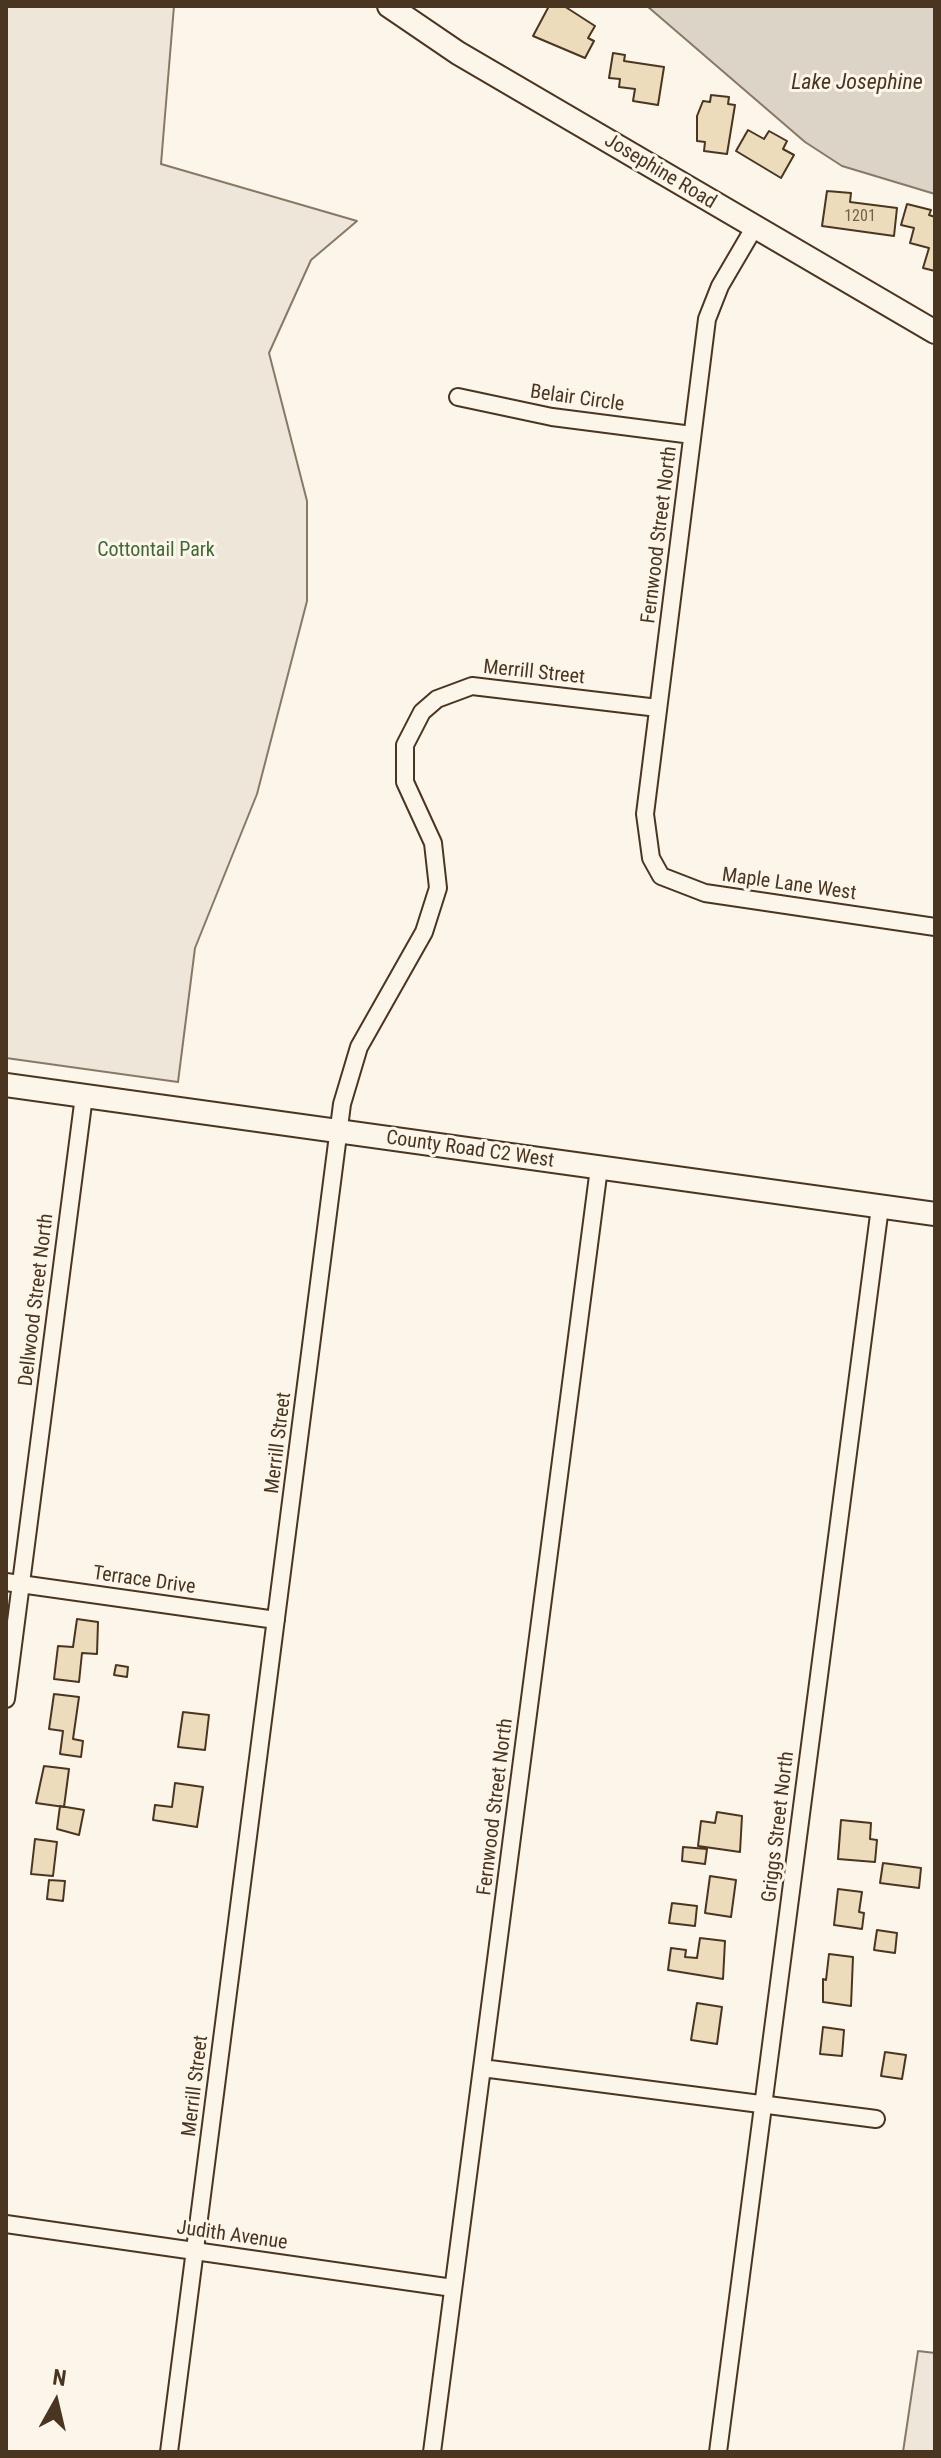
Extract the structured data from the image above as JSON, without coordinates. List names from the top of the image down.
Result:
{
  "streets": {
    "street": [
      "Josephine Road",
      "Belair Circle",
      "Fernwood Street North",
      "Merrill Street",
      "Maple Lane West",
      "County Road C2 West",
      "Dellwood Street North",
      "Terrace Drive",
      "Griggs Street North",
      "Judith Avenue"
    ]
  },
  "crossings": [
    ["Josephine Road", "Fernwood Street North"],
    ["Belair Circle", "Fernwood Street North"],
    ["Fernwood Street North", "Merrill Street"],
    ["Fernwood Street North", "Maple Lane West"],
    ["Fernwood Street North", "County Road C2 West"],
    ["Fernwood Street North", "Judith Avenue"],
    ["Merrill Street", "County Road C2 West"],
    ["Merrill Street", "Terrace Drive"],
    ["Merrill Street", "Judith Avenue"],
    ["County Road C2 West", "Dellwood Street North"],
    ["County Road C2 West", "Griggs Street North"],
    ["Dellwood Street North", "Terrace Drive"]
  ],
  "water": ["Lake Josephine"],
  "parks": ["Cottontail Park"],
  "house_numbers": ["1201"],
  "north": "top"
}
